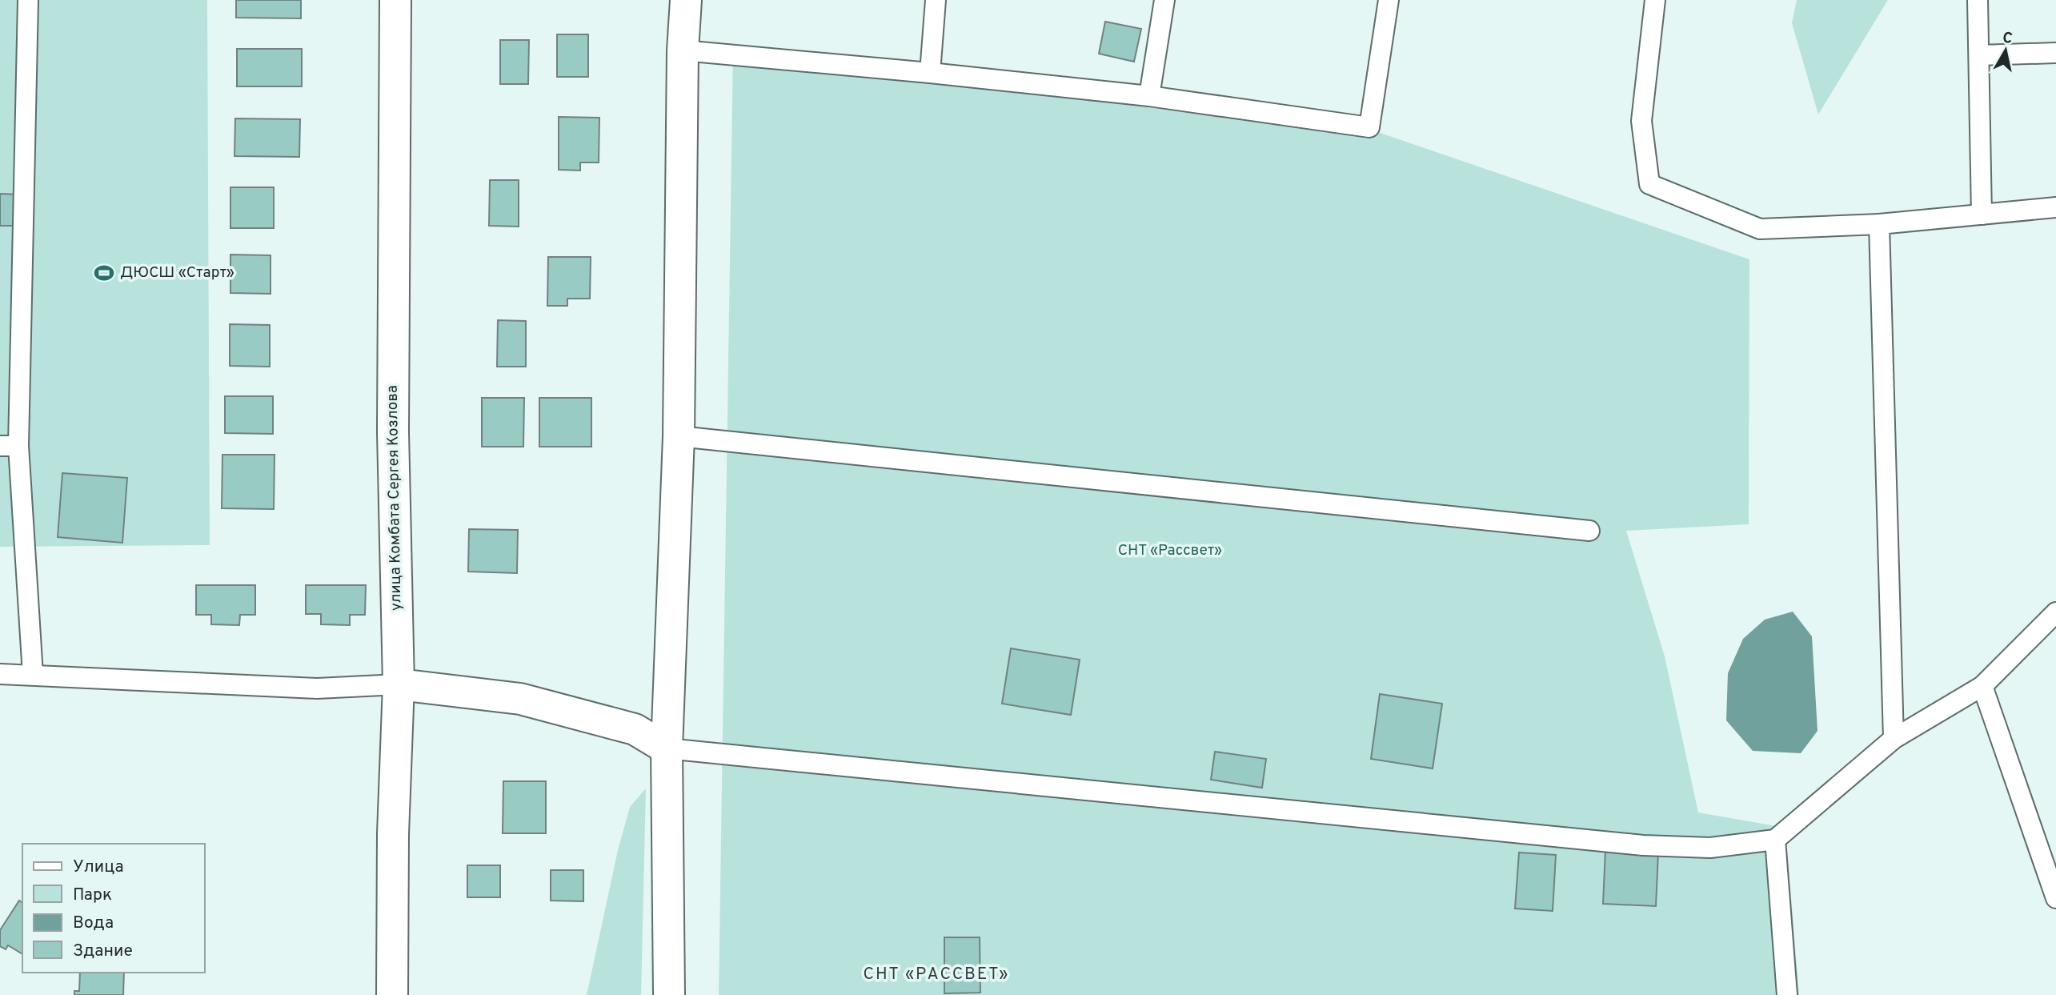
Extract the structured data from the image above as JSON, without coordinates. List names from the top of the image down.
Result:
{
  "streets": {
    "street": ["улица Комбата Сергея Козлова"]
  },
  "districts": ["СНТ «РАССВЕТ»"],
  "parks": ["СНТ «Рассвет»"],
  "places": {
    "sports": ["ДЮСШ «Старт»"]
  },
  "legend": [
    "Улица",
    "Парк",
    "Вода",
    "Здание"
  ],
  "north": "top"
}
